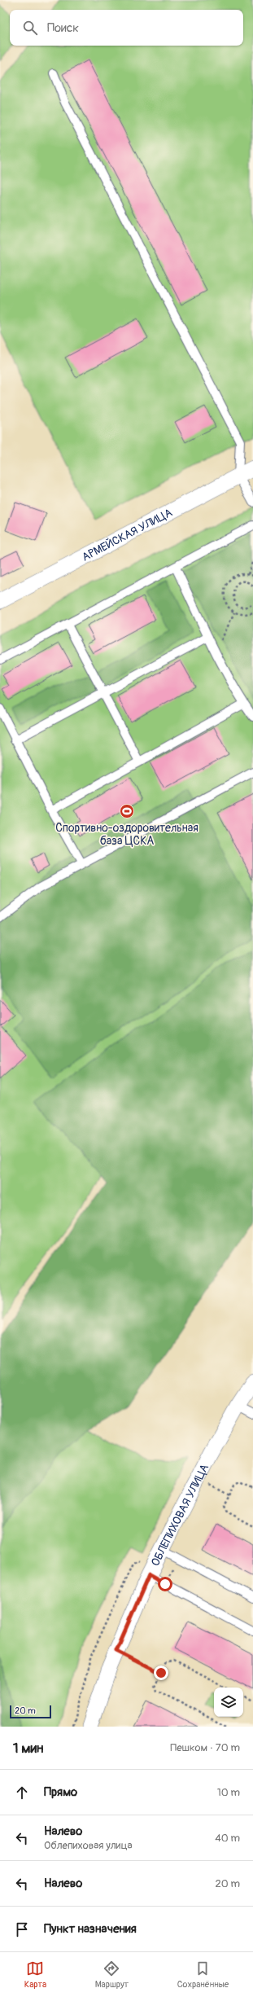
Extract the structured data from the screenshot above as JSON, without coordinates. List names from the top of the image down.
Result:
{
  "streets": {
    "street": ["АРМЕЙСКАЯ УЛИЦА", "ОБЛЕПИХОВАЯ УЛИЦА"]
  },
  "places": {
    "sports": ["Спортивно-оздоровительная база ЦСКА"]
  },
  "scale_bar": "20 m",
  "page": {
    "search": "Поиск",
    "scale": "20 m",
    "heading": ["1 мин", "Пешком · 70 m"],
    "list": [
      ["Прямо", "10 m"],
      ["Налево", "Облепиховая улица", "40 m"],
      ["Налево", "20 m"],
      "Пункт назначения"
    ],
    "nav": ["Карта", "Маршрут", "Сохранённые"]
  }
}
